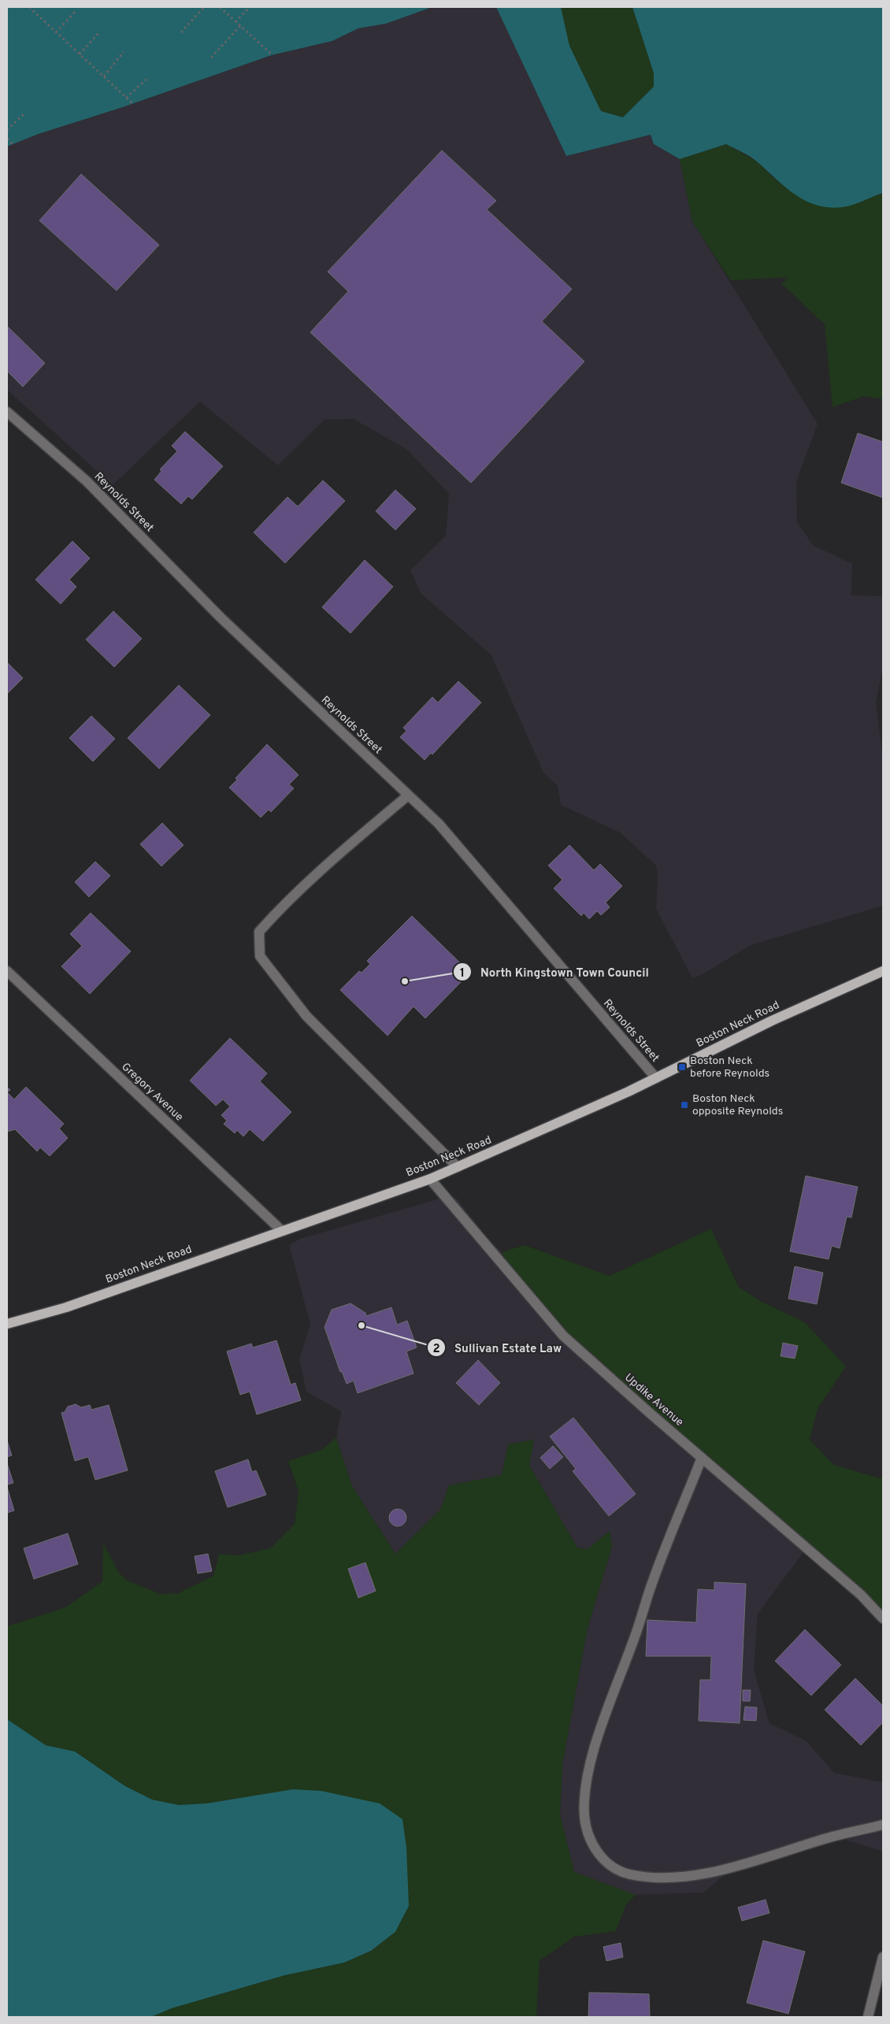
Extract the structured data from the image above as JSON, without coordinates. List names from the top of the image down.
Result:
{
  "streets": {
    "main road": ["Boston Neck Road"],
    "street": ["Reynolds Street", "Gregory Avenue", "Updike Avenue"]
  },
  "crossings": [
    ["Reynolds Street", "Boston Neck Road"],
    ["Boston Neck Road", "Gregory Avenue"],
    ["Boston Neck Road", "Updike Avenue"]
  ],
  "places": {
    "other": ["North Kingstown Town Council", "Sullivan Estate Law"],
    "transit": ["Boston Neck before Reynolds", "Boston Neck opposite Reynolds"]
  }
}
